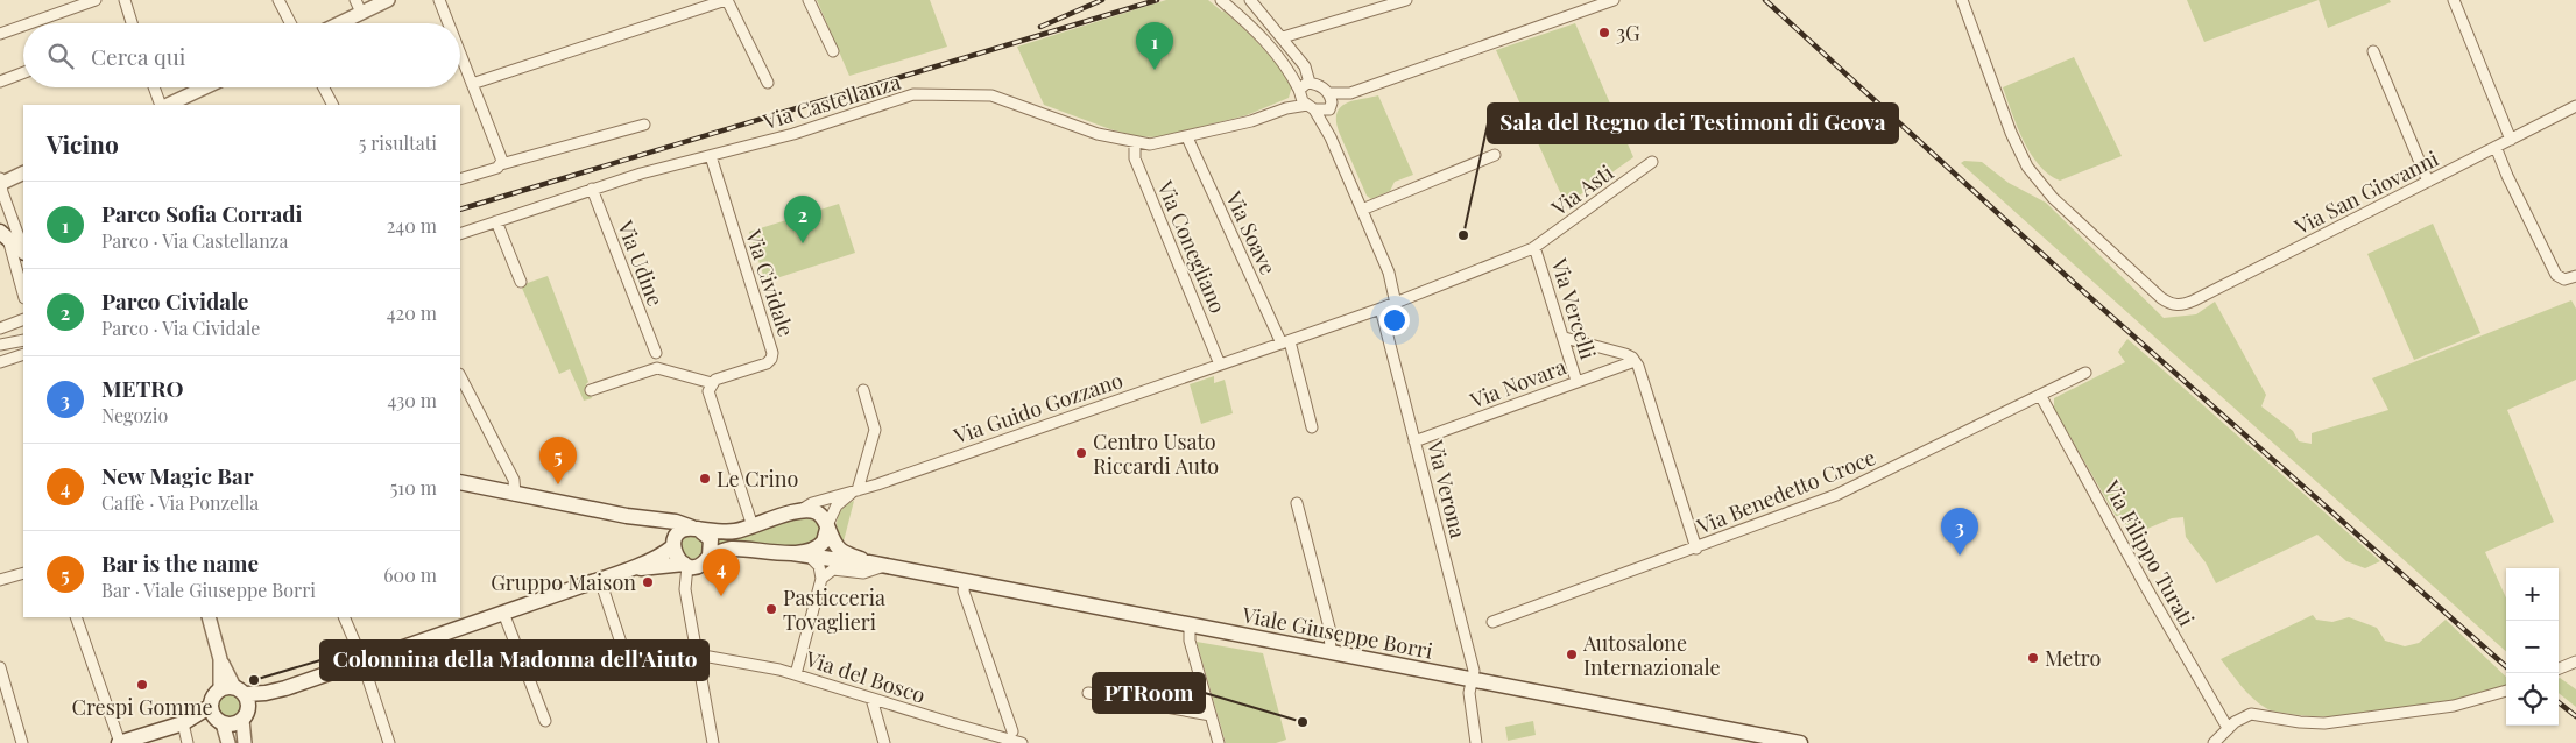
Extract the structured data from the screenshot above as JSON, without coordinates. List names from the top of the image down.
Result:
{
  "streets": {
    "main road": ["Viale Giuseppe Borri"],
    "street": [
      "Via Castellanza",
      "Via Asti",
      "Via San Giovanni",
      "Via Soave",
      "Via Conegliano",
      "Via Udine",
      "Via Cividale",
      "Via Vercelli",
      "Via Novara",
      "Via Guido Gozzano",
      "Via Verona",
      "Via Benedetto Croce",
      "Via Filippo Turati",
      "Via del Bosco"
    ]
  },
  "crossings": [
    ["Via Castellanza", "Via Soave"],
    ["Via Castellanza", "Via Conegliano"],
    ["Via Castellanza", "Via Udine"],
    ["Via Castellanza", "Via Cividale"],
    ["Via Asti", "Via Vercelli"],
    ["Via Asti", "Via Guido Gozzano"],
    ["Via Soave", "Via Guido Gozzano"],
    ["Via Conegliano", "Via Guido Gozzano"],
    ["Via Vercelli", "Via Novara"],
    ["Via Vercelli", "Via Guido Gozzano"],
    ["Via Novara", "Via Verona"],
    ["Via Guido Gozzano", "Via Verona"],
    ["Via Verona", "Viale Giuseppe Borri"],
    ["Via Benedetto Croce", "Via Filippo Turati"]
  ],
  "places": [
    "3G",
    "Sala del Regno dei Testimoni di Geova",
    "Centro Usato Riccardi Auto",
    "Le Crino",
    "Gruppo Maison",
    "Pasticceria Tovaglieri",
    "Autosalone Internazionale",
    "Metro",
    "Colonnina della Madonna dell'Aiuto",
    "Crespi Gomme",
    "PTRoom"
  ],
  "page": {
    "pins": [
      "1",
      "2",
      "5",
      "3",
      "4"
    ],
    "search": "Cerca qui",
    "heading": ["Vicino", "5 risultati"],
    "list": [
      {
        "mark": "1",
        "name": "Parco Sofia Corradi",
        "note": "Parco · Via Castellanza",
        "value": "240 m"
      },
      {
        "mark": "2",
        "name": "Parco Cividale",
        "note": "Parco · Via Cividale",
        "value": "420 m"
      },
      {
        "mark": "3",
        "name": "METRO",
        "note": "Negozio",
        "value": "430 m"
      },
      {
        "mark": "4",
        "name": "New Magic Bar",
        "note": "Caffè · Via Ponzella",
        "value": "510 m"
      },
      {
        "mark": "5",
        "name": "Bar is the name",
        "note": "Bar · Viale Giuseppe Borri",
        "value": "600 m"
      }
    ],
    "map_buttons": ["+", "−"]
  }
}
